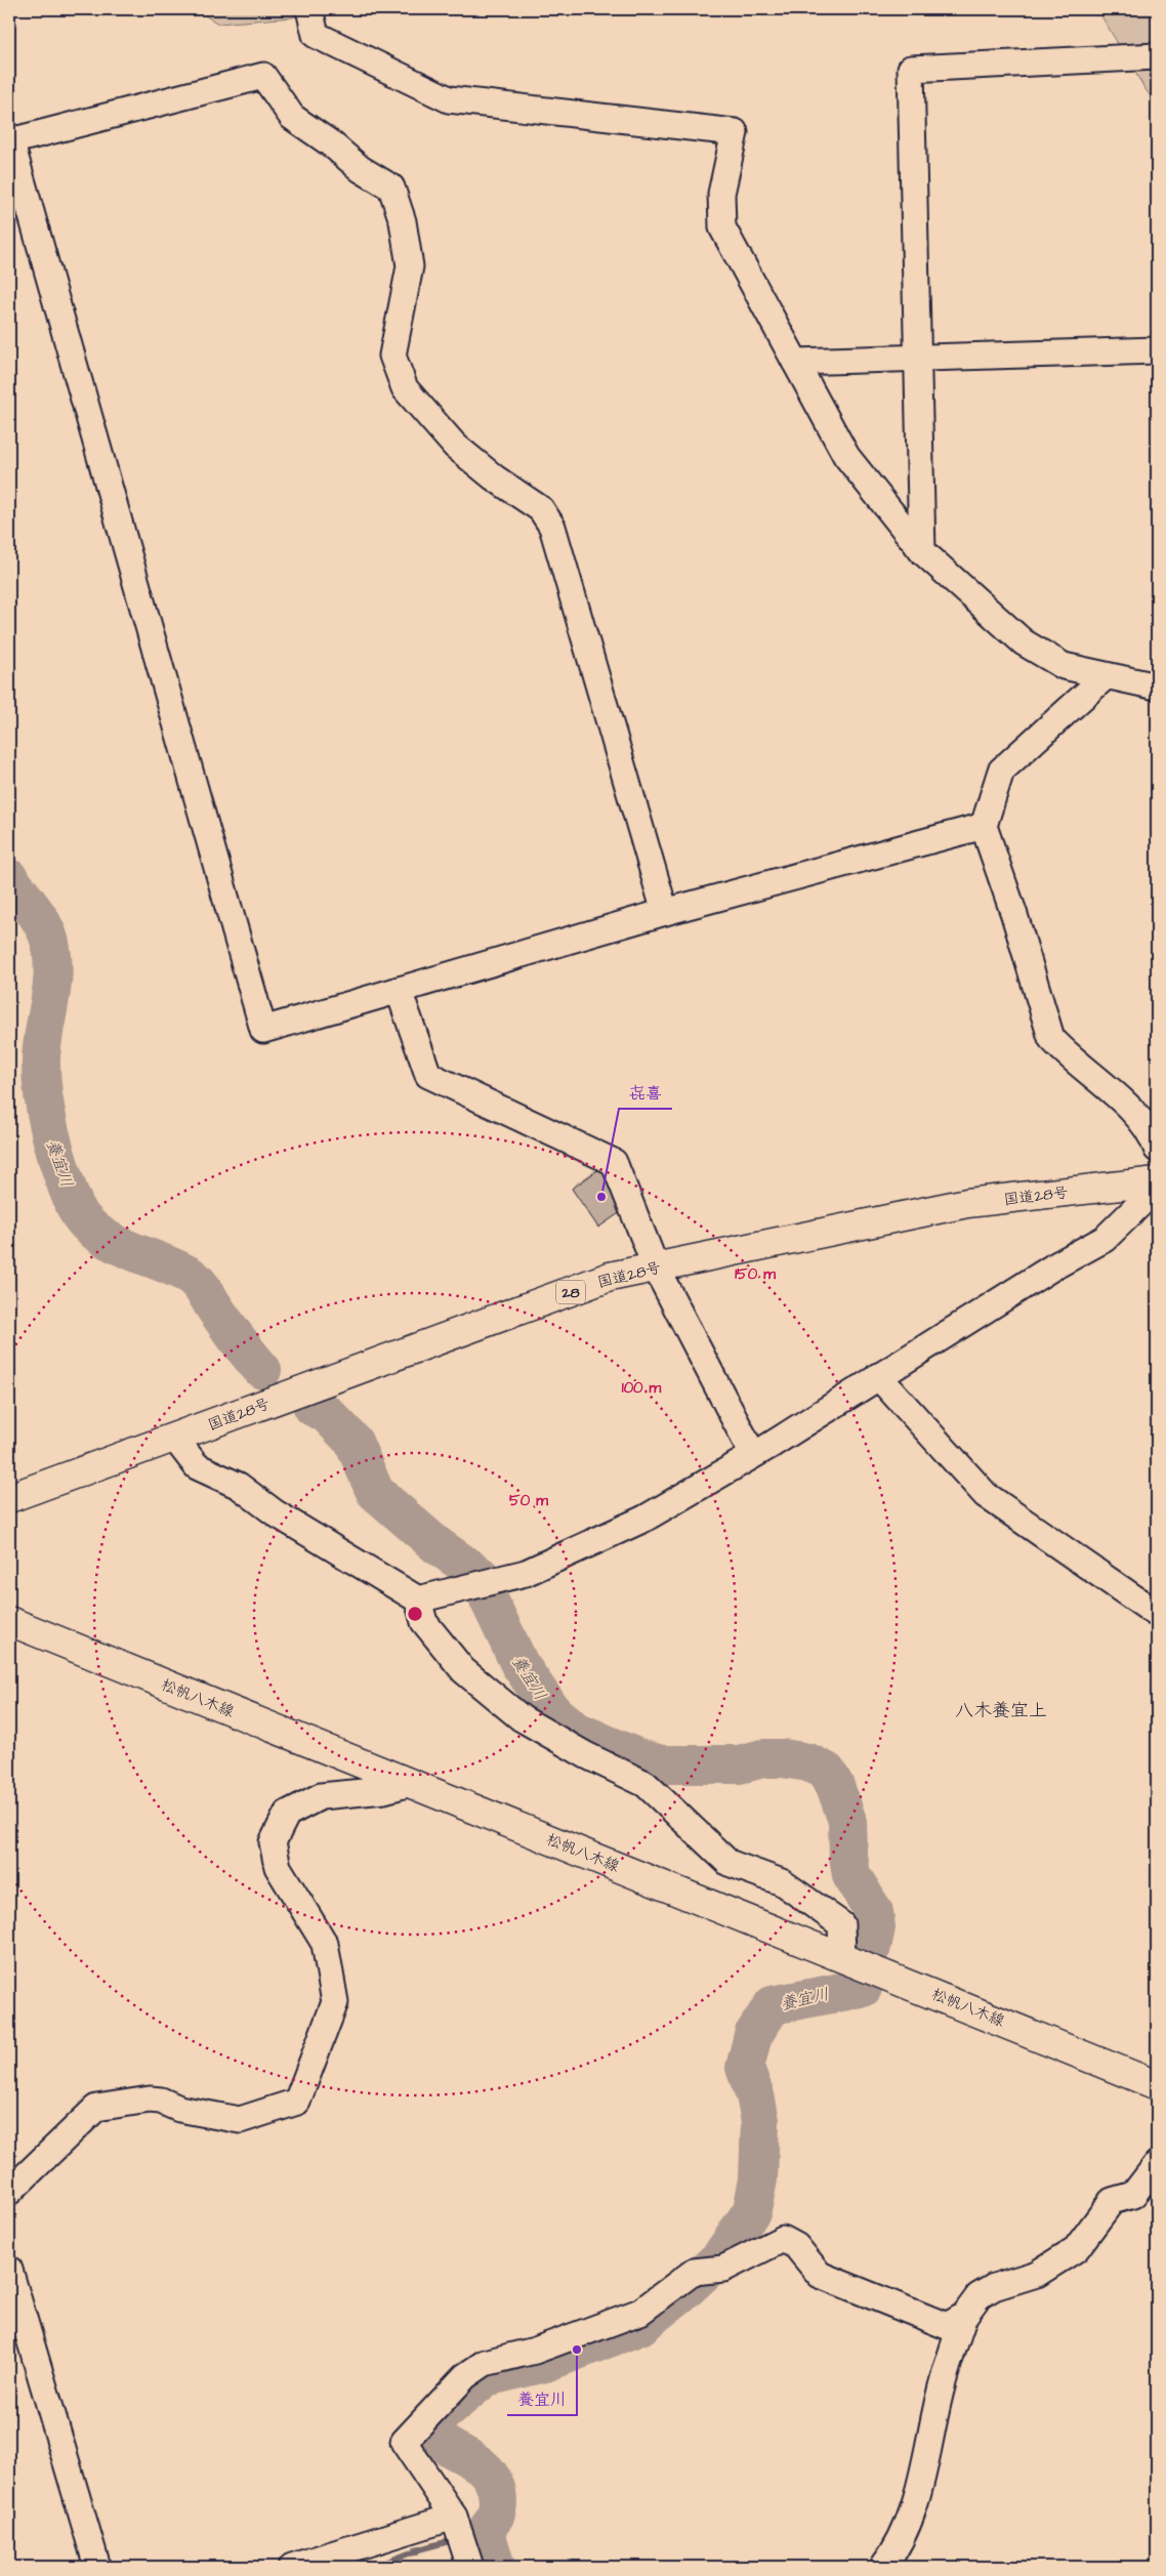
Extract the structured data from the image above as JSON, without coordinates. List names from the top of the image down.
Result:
{
  "streets": {
    "main road": ["国道28号", "28", "松帆八木線"]
  },
  "districts": ["八木養宜上"],
  "water": ["養宜川"],
  "places": ["㐂喜", "養宜川"],
  "rings": ["150 m", "100 m", "50 m"]
}
